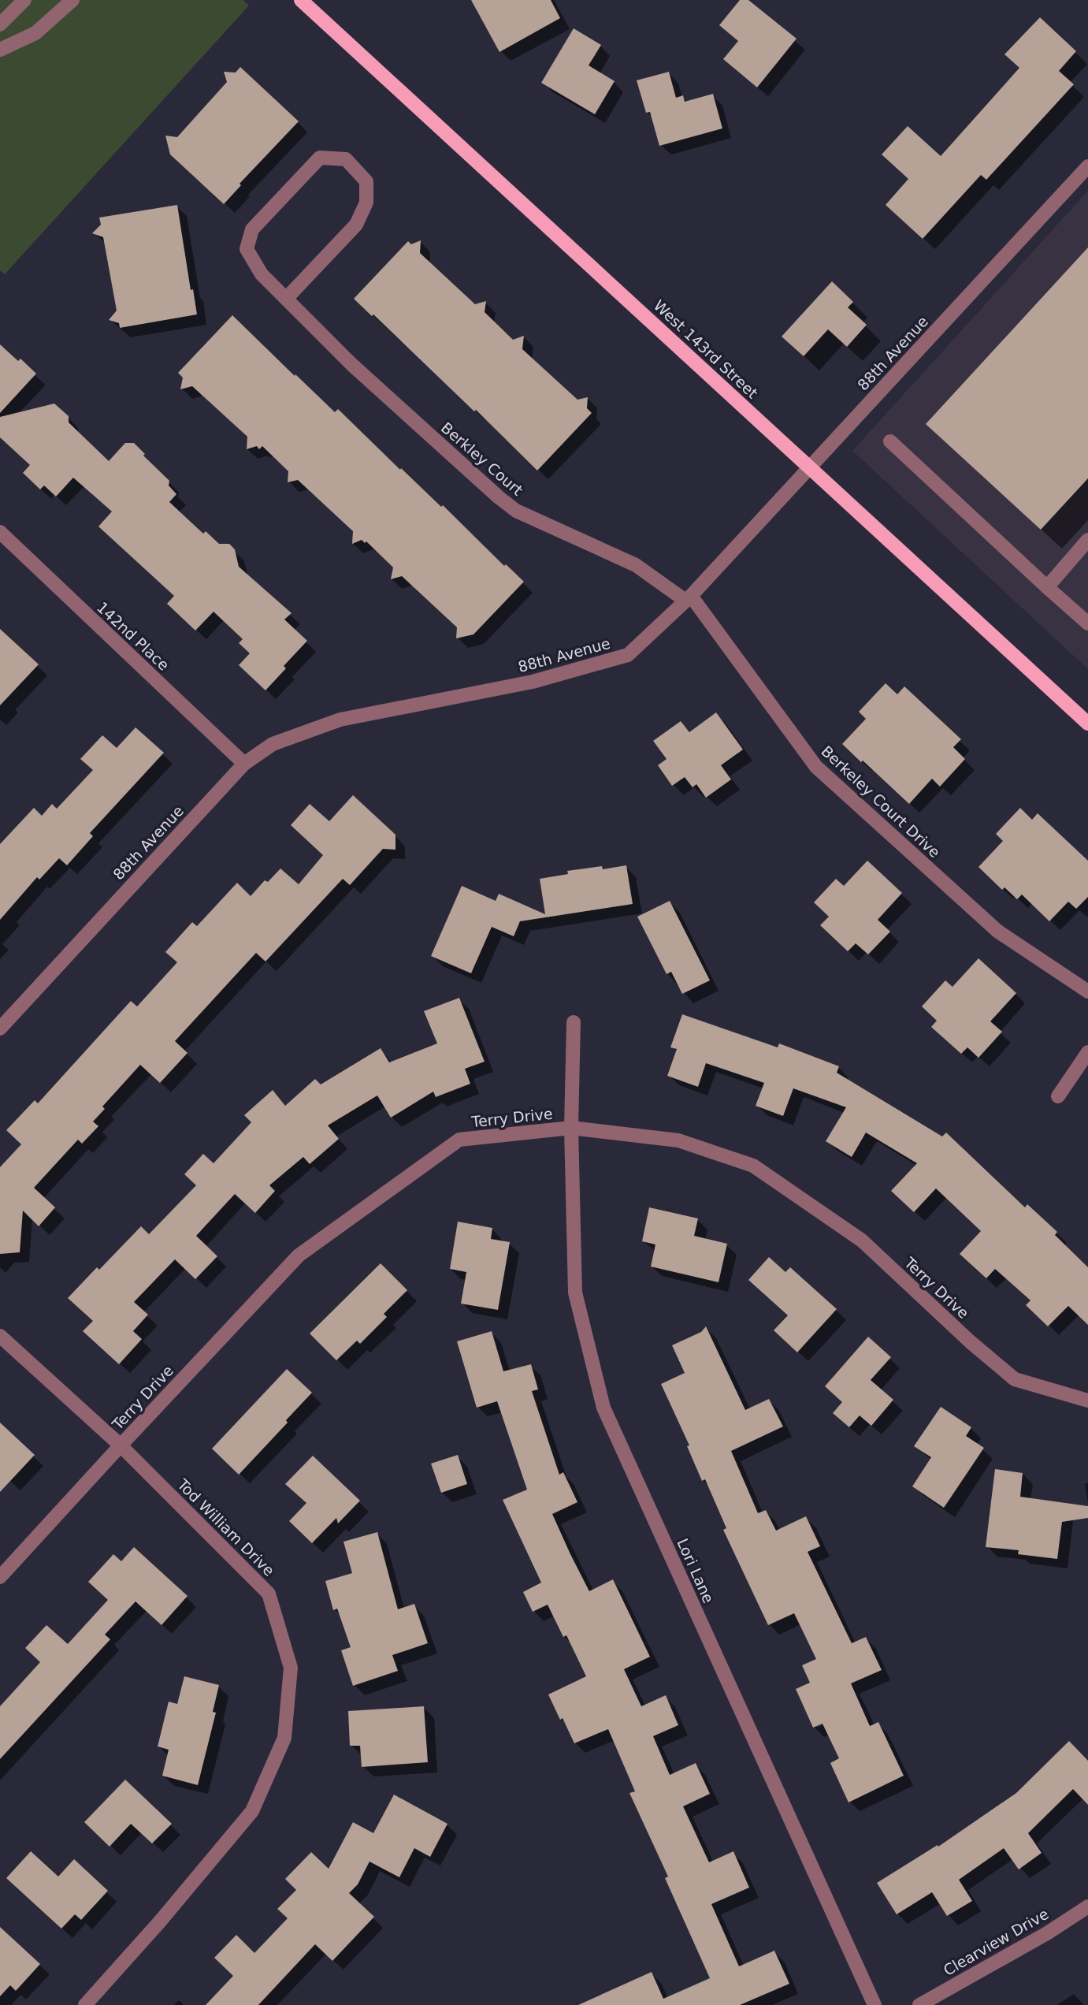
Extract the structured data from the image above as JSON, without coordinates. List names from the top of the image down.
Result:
{
  "streets": {
    "main road": ["West 143rd Street"],
    "street": [
      "88th Avenue",
      "Berkley Court",
      "142nd Place",
      "Berkeley Court Drive",
      "Terry Drive",
      "Tod William Drive",
      "Lori Lane",
      "Clearview Drive"
    ]
  },
  "crossings": [
    ["West 143rd Street", "88th Avenue"],
    ["88th Avenue", "Berkley Court"],
    ["88th Avenue", "142nd Place"],
    ["88th Avenue", "Berkeley Court Drive"],
    ["Berkley Court", "Berkeley Court Drive"],
    ["Terry Drive", "Tod William Drive"],
    ["Terry Drive", "Lori Lane"]
  ]
}
